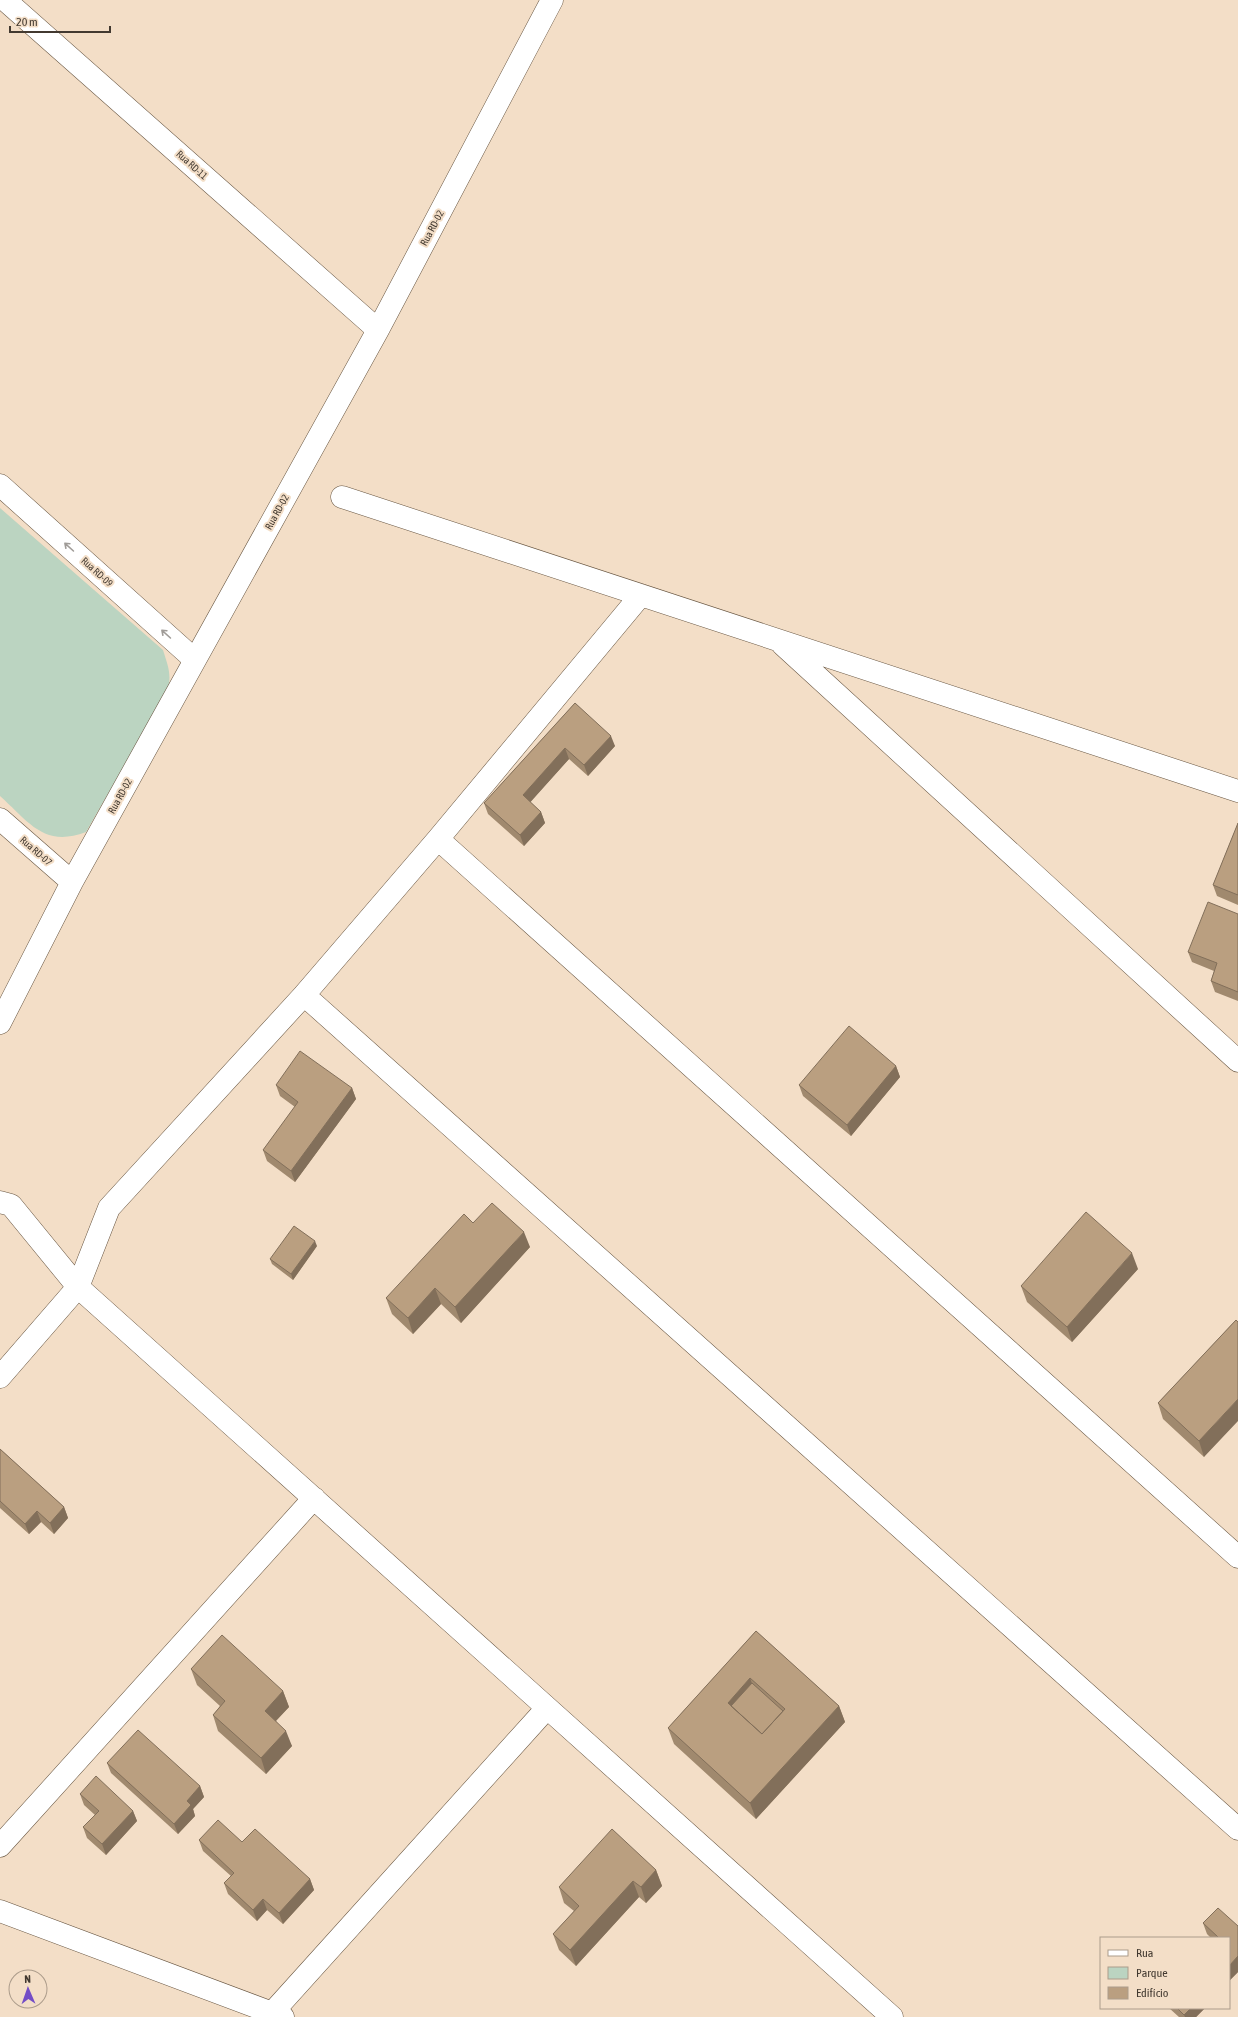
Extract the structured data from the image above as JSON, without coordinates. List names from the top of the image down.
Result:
{
  "streets": {
    "street": [
      "Rua RD-11",
      "Rua RD-02",
      "Rua RD-09",
      "Rua RD-07"
    ]
  },
  "crossings": [
    ["Rua RD-11", "Rua RD-02"],
    ["Rua RD-02", "Rua RD-09"],
    ["Rua RD-02", "Rua RD-07"]
  ],
  "one_way": ["Rua RD-09"],
  "legend": ["Rua", "Parque", "Edifício"],
  "scale_bar": "20 m",
  "north": "top"
}
